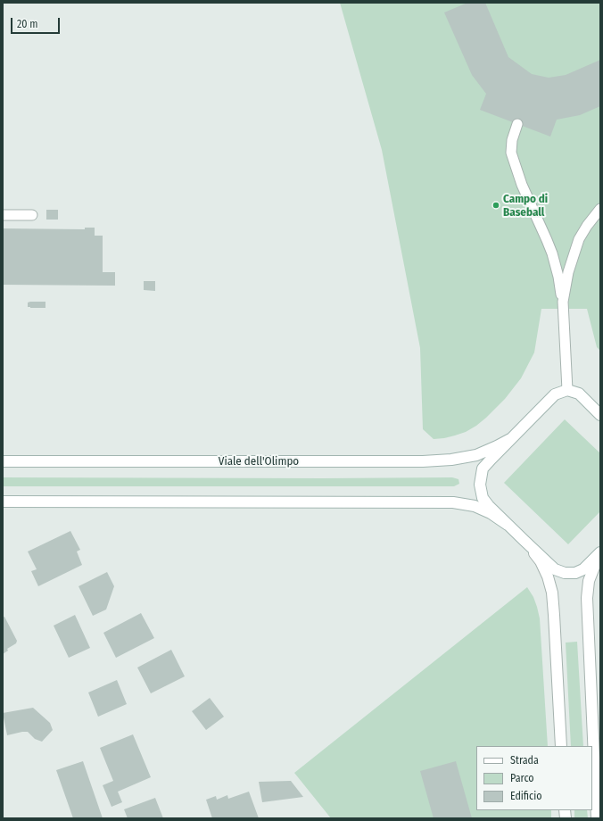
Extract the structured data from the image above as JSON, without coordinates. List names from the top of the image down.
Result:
{
  "streets": {
    "street": ["Viale dell'Olimpo"]
  },
  "places": ["Campo di Baseball"],
  "legend": ["Strada", "Parco", "Edificio"],
  "scale_bar": "20 m"
}
